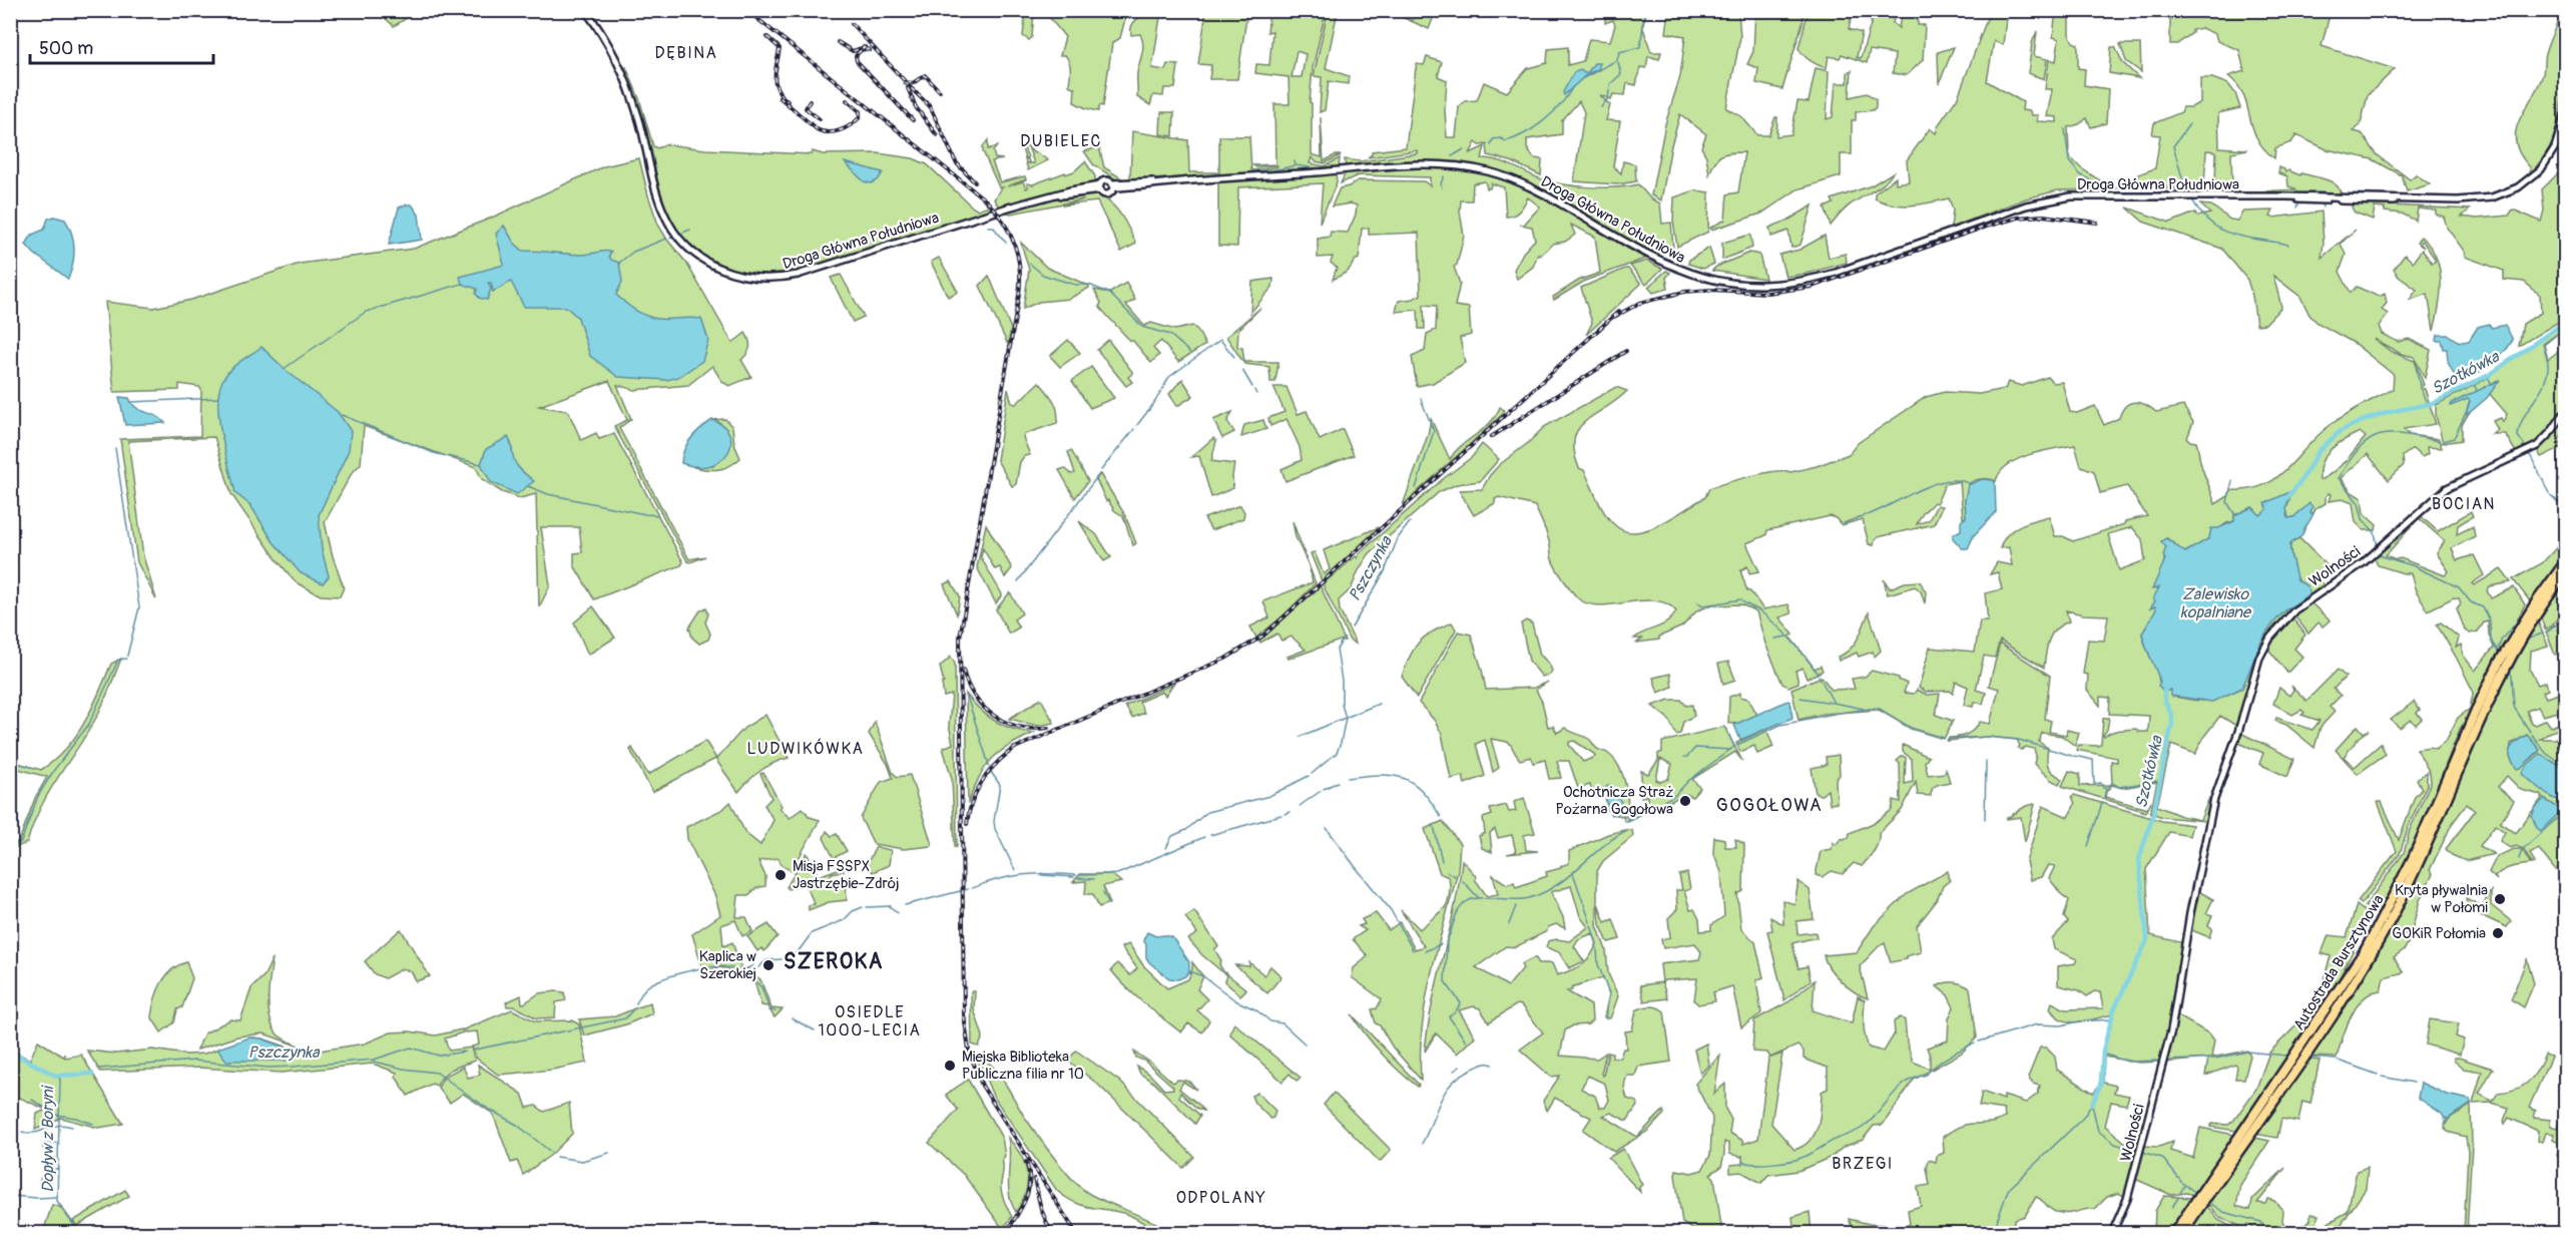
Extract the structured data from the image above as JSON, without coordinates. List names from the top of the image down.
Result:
{
  "streets": {
    "highway": ["Autostrada Bursztynowa"],
    "main road": ["Droga Główna Południowa", "Wolności"]
  },
  "districts": [
    "DĘBINA",
    "DUBIELEC",
    "BOCIAN",
    "LUDWIKÓWKA",
    "GOGOŁOWA",
    "SZEROKA",
    "OSIEDLE 1000-LECIA",
    "BRZEGI",
    "ODPOLANY"
  ],
  "water": [
    "Szotkówka",
    "Pszczynka",
    "Zalewisko kopalniane",
    "Dopływ z Boryni"
  ],
  "places": [
    "Ochotnicza Straż Pożarna Gogołowa",
    "Misja FSSPX Jastrzębie-Zdrój",
    "Kryta pływalnia w Połomi",
    "GOKiR Połomia",
    "Kaplica w Szerokiej",
    "Miejska Biblioteka Publiczna filia nr 10"
  ],
  "scale_bar": "500 m"
}
